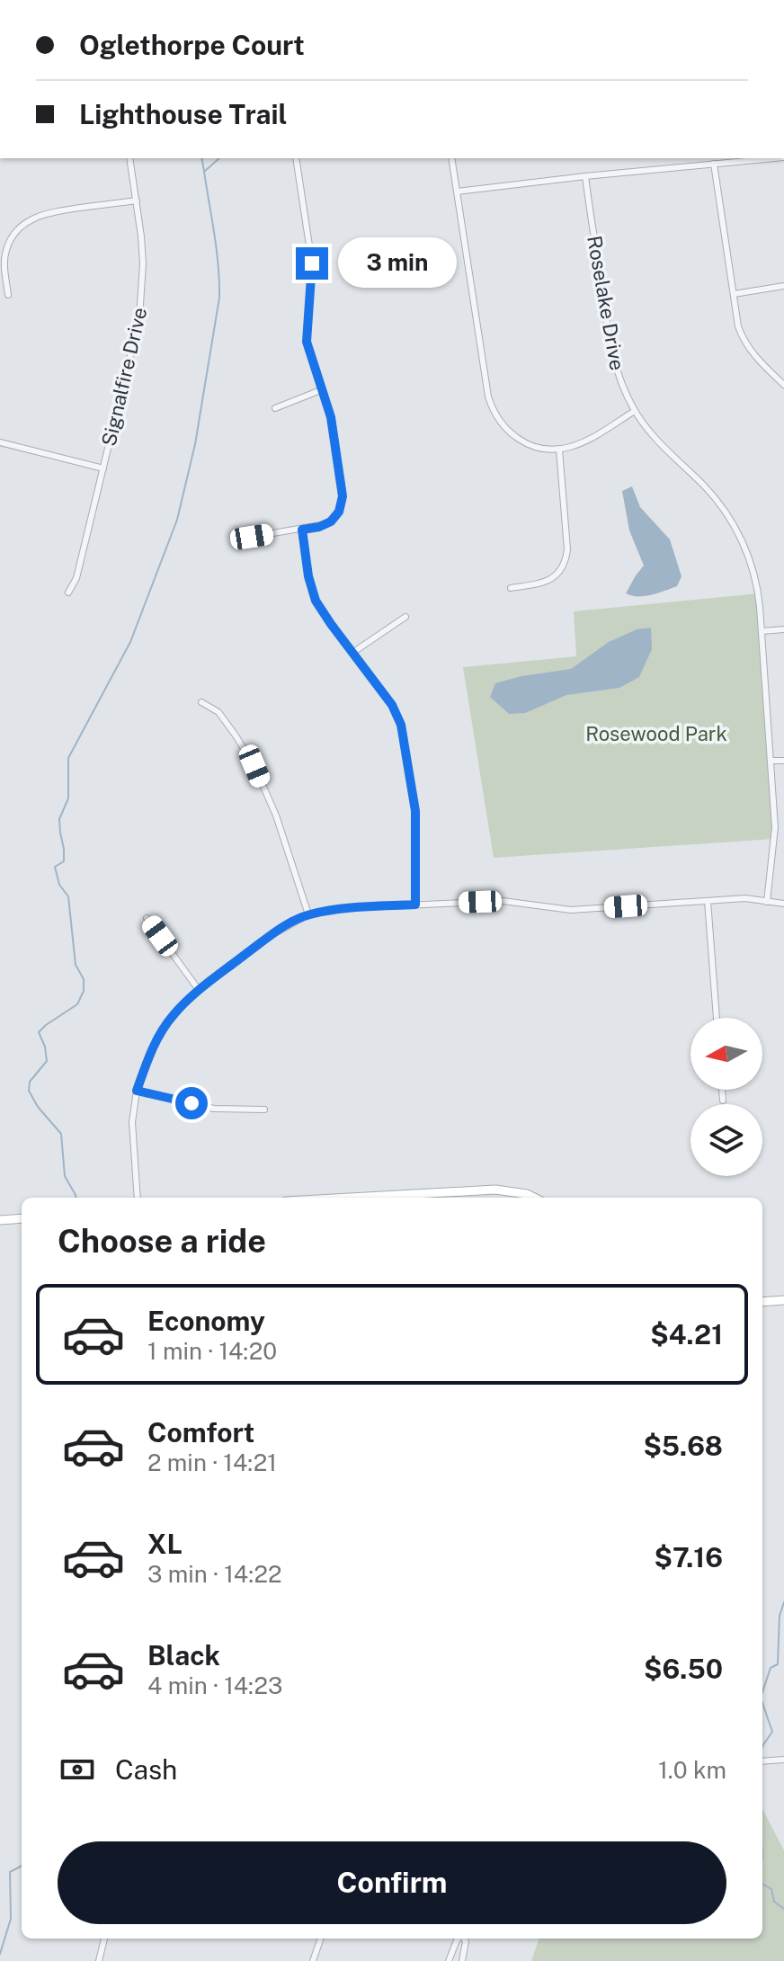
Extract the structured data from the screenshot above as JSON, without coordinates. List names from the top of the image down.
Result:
{
  "streets": {
    "street": ["Roselake Drive", "Signalfire Drive"]
  },
  "parks": ["Rosewood Park"],
  "north": "left",
  "page": {
    "banner": ["Oglethorpe Court", "Lighthouse Trail"],
    "bubble": "3 min",
    "heading": "Choose a ride",
    "list": [
      {
        "name": "Economy",
        "note": "1 min · 14:20",
        "value": "$4.21"
      },
      {
        "name": "Comfort",
        "note": "2 min · 14:21",
        "value": "$5.68"
      },
      {
        "name": "XL",
        "note": "3 min · 14:22",
        "value": "$7.16"
      },
      {
        "name": "Black",
        "note": "4 min · 14:23",
        "value": "$6.50"
      }
    ],
    "pay": ["Cash", "1.0 km"],
    "buttons": "Confirm"
  }
}
